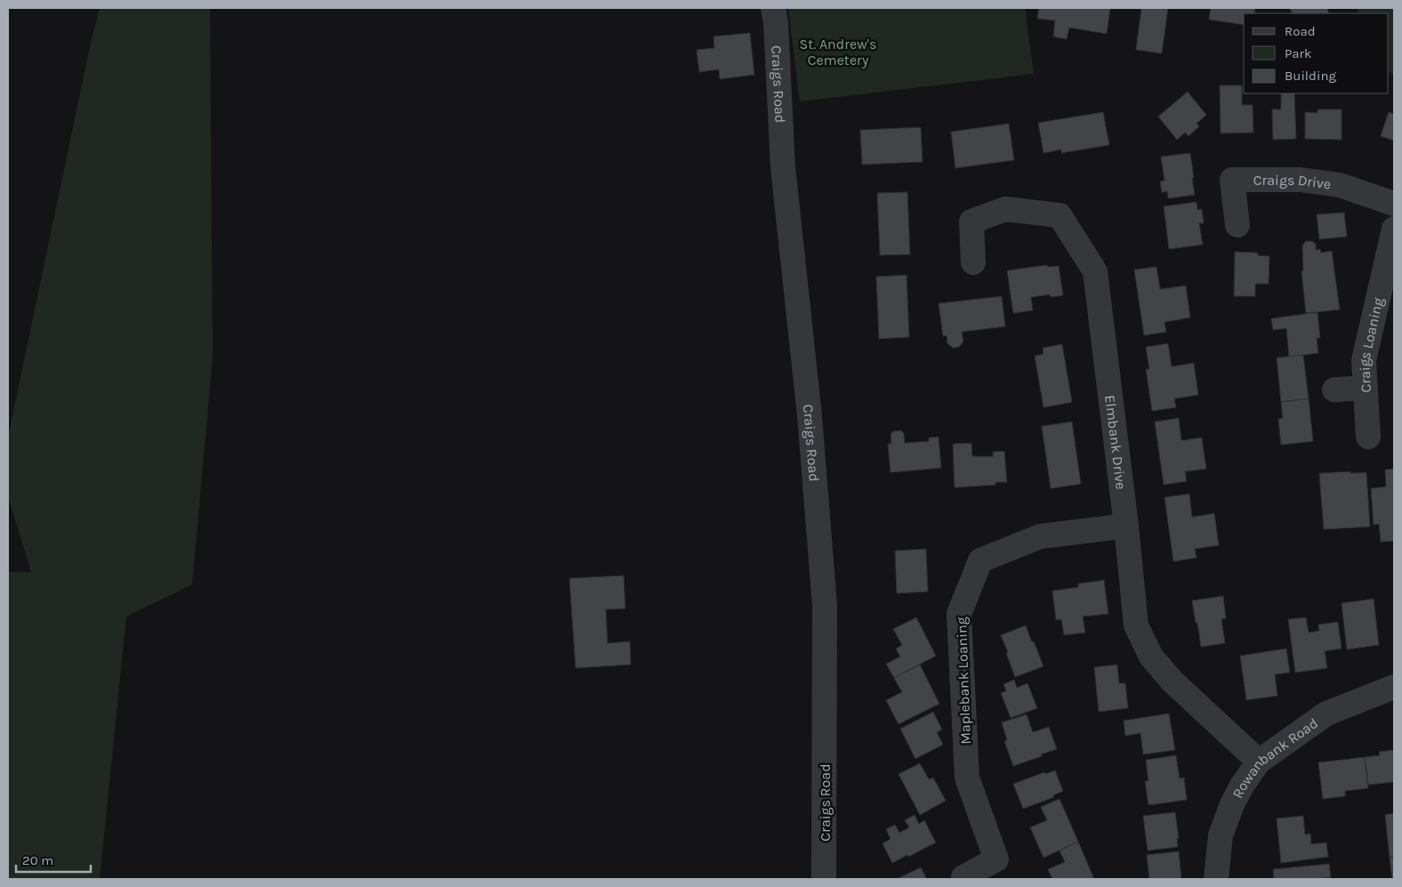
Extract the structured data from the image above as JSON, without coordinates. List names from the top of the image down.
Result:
{
  "streets": {
    "street": [
      "Craigs Road",
      "Craigs Drive",
      "Craigs Loaning",
      "Elmbank Drive",
      "Maplebank Loaning",
      "Rowanbank Road"
    ]
  },
  "crossings": [
    ["Elmbank Drive", "Maplebank Loaning"],
    ["Elmbank Drive", "Rowanbank Road"]
  ],
  "parks": ["St. Andrew's Cemetery"],
  "legend": ["Road", "Park", "Building"],
  "scale_bar": "20 m"
}
